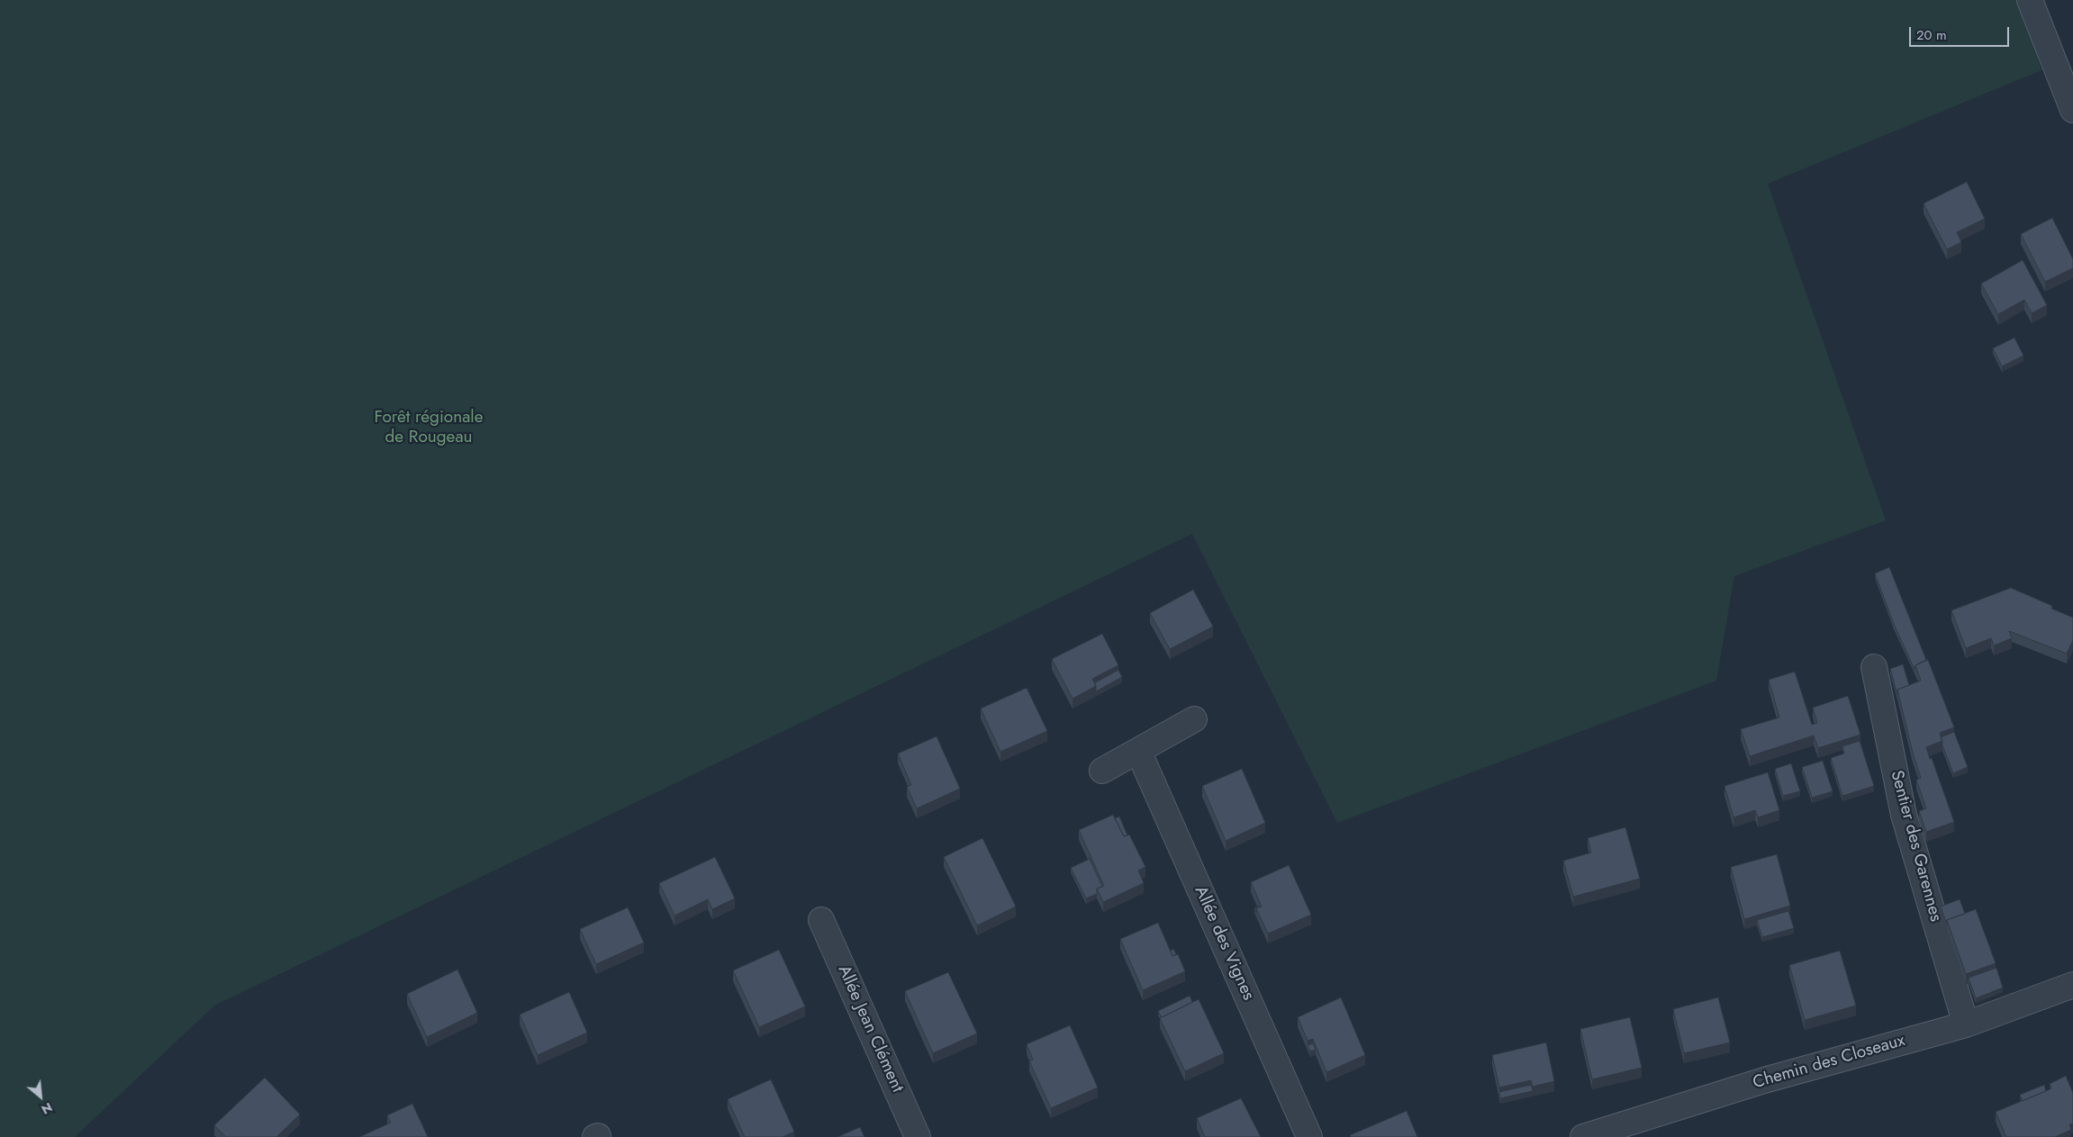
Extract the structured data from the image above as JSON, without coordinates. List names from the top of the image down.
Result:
{
  "streets": {
    "street": [
      "Sentier des Garennes",
      "Allée des Vignes",
      "Allée Jean Clément",
      "Chemin des Closeaux"
    ]
  },
  "crossings": [
    ["Sentier des Garennes", "Chemin des Closeaux"]
  ],
  "parks": ["Forêt régionale de Rougeau"],
  "scale_bar": "20 m",
  "north": "bottom right"
}
